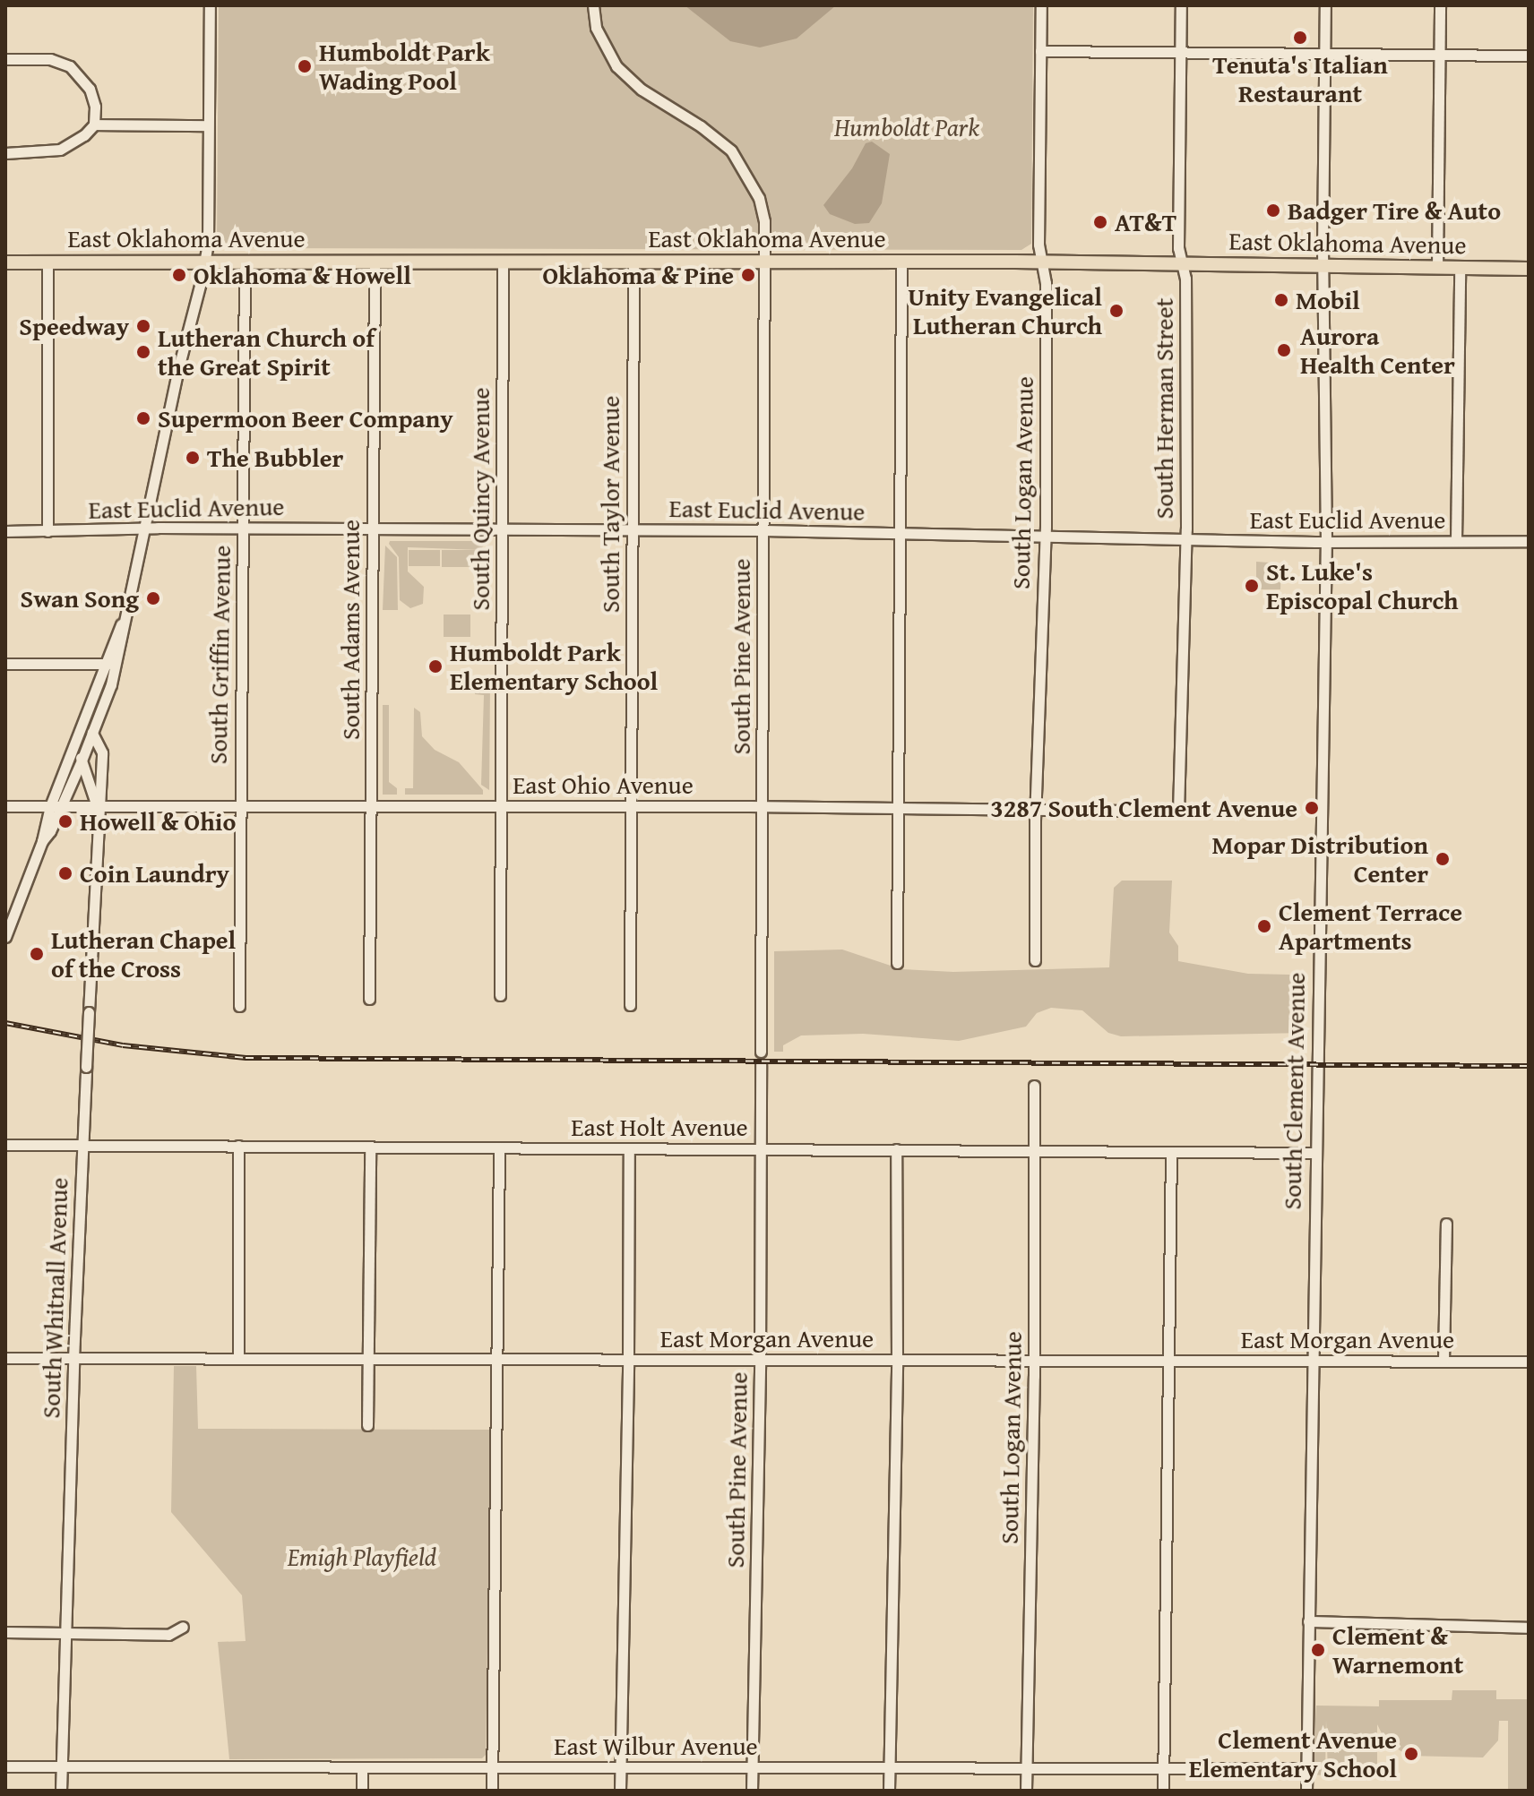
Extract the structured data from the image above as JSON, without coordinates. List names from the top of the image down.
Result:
{
  "streets": {
    "main road": ["East Oklahoma Avenue"],
    "street": [
      "South Herman Street",
      "South Logan Avenue",
      "South Quincy Avenue",
      "South Taylor Avenue",
      "East Euclid Avenue",
      "South Adams Avenue",
      "South Griffin Avenue",
      "South Pine Avenue",
      "East Ohio Avenue",
      "South Clement Avenue",
      "East Holt Avenue",
      "South Whitnall Avenue",
      "East Morgan Avenue",
      "East Wilbur Avenue"
    ]
  },
  "crossings": [
    ["East Oklahoma Avenue", "South Herman Street"],
    ["East Oklahoma Avenue", "South Logan Avenue"],
    ["East Oklahoma Avenue", "South Quincy Avenue"],
    ["East Oklahoma Avenue", "South Taylor Avenue"],
    ["East Oklahoma Avenue", "South Adams Avenue"],
    ["East Oklahoma Avenue", "South Griffin Avenue"],
    ["East Oklahoma Avenue", "South Pine Avenue"],
    ["East Oklahoma Avenue", "South Clement Avenue"],
    ["South Herman Street", "East Euclid Avenue"],
    ["South Herman Street", "East Ohio Avenue"],
    ["South Logan Avenue", "East Euclid Avenue"],
    ["South Logan Avenue", "East Ohio Avenue"],
    ["South Logan Avenue", "East Holt Avenue"],
    ["South Logan Avenue", "East Morgan Avenue"],
    ["South Logan Avenue", "East Wilbur Avenue"],
    ["South Quincy Avenue", "East Euclid Avenue"],
    ["South Quincy Avenue", "East Ohio Avenue"],
    ["South Taylor Avenue", "East Euclid Avenue"],
    ["South Taylor Avenue", "East Ohio Avenue"],
    ["East Euclid Avenue", "South Adams Avenue"],
    ["East Euclid Avenue", "South Griffin Avenue"],
    ["East Euclid Avenue", "South Pine Avenue"],
    ["East Euclid Avenue", "South Clement Avenue"],
    ["South Adams Avenue", "East Ohio Avenue"],
    ["South Griffin Avenue", "East Ohio Avenue"],
    ["South Pine Avenue", "East Ohio Avenue"],
    ["South Pine Avenue", "East Holt Avenue"],
    ["South Pine Avenue", "East Morgan Avenue"],
    ["South Pine Avenue", "East Wilbur Avenue"],
    ["East Ohio Avenue", "South Whitnall Avenue"],
    ["South Clement Avenue", "East Holt Avenue"],
    ["South Clement Avenue", "East Morgan Avenue"],
    ["South Clement Avenue", "East Wilbur Avenue"],
    ["East Holt Avenue", "South Whitnall Avenue"],
    ["South Whitnall Avenue", "East Morgan Avenue"],
    ["South Whitnall Avenue", "East Wilbur Avenue"]
  ],
  "parks": ["Humboldt Park", "Emigh Playfield"],
  "places": [
    "Tenuta's Italian Restaurant",
    "Humboldt Park Wading Pool",
    "Badger Tire & Auto",
    "AT&T",
    "Oklahoma & Howell",
    "Oklahoma & Pine",
    "Mobil",
    "Unity Evangelical Lutheran Church",
    "Speedway",
    "Aurora Health Center",
    "Lutheran Church of the Great Spirit",
    "Supermoon Beer Company",
    "The Bubbler",
    "St. Luke's Episcopal Church",
    "Swan Song",
    "Humboldt Park Elementary School",
    "3287 South Clement Avenue",
    "Howell & Ohio",
    "Mopar Distribution Center",
    "Coin Laundry",
    "Clement Terrace Apartments",
    "Lutheran Chapel of the Cross",
    "Clement & Warnemont",
    "Clement Avenue Elementary School"
  ]
}
